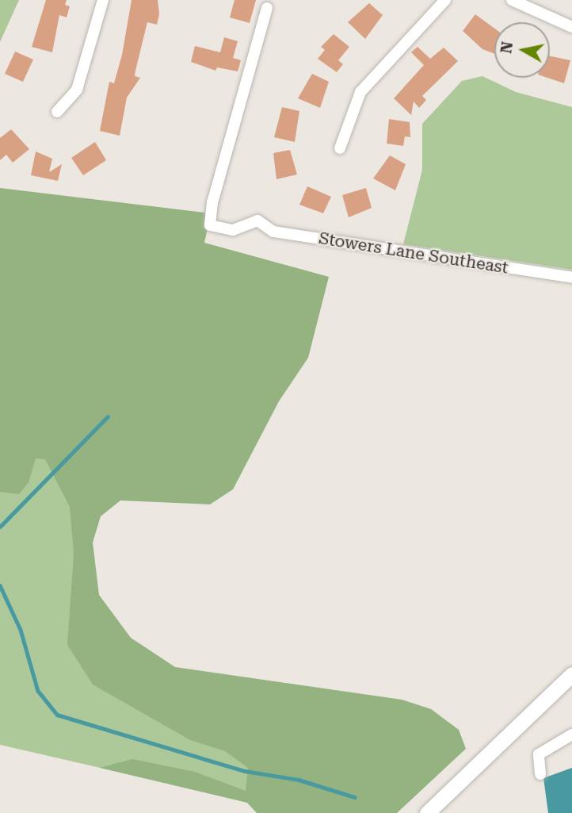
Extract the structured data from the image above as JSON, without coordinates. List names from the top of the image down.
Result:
{
  "streets": {
    "street": ["Stowers Lane Southeast"]
  },
  "north": "left"
}
